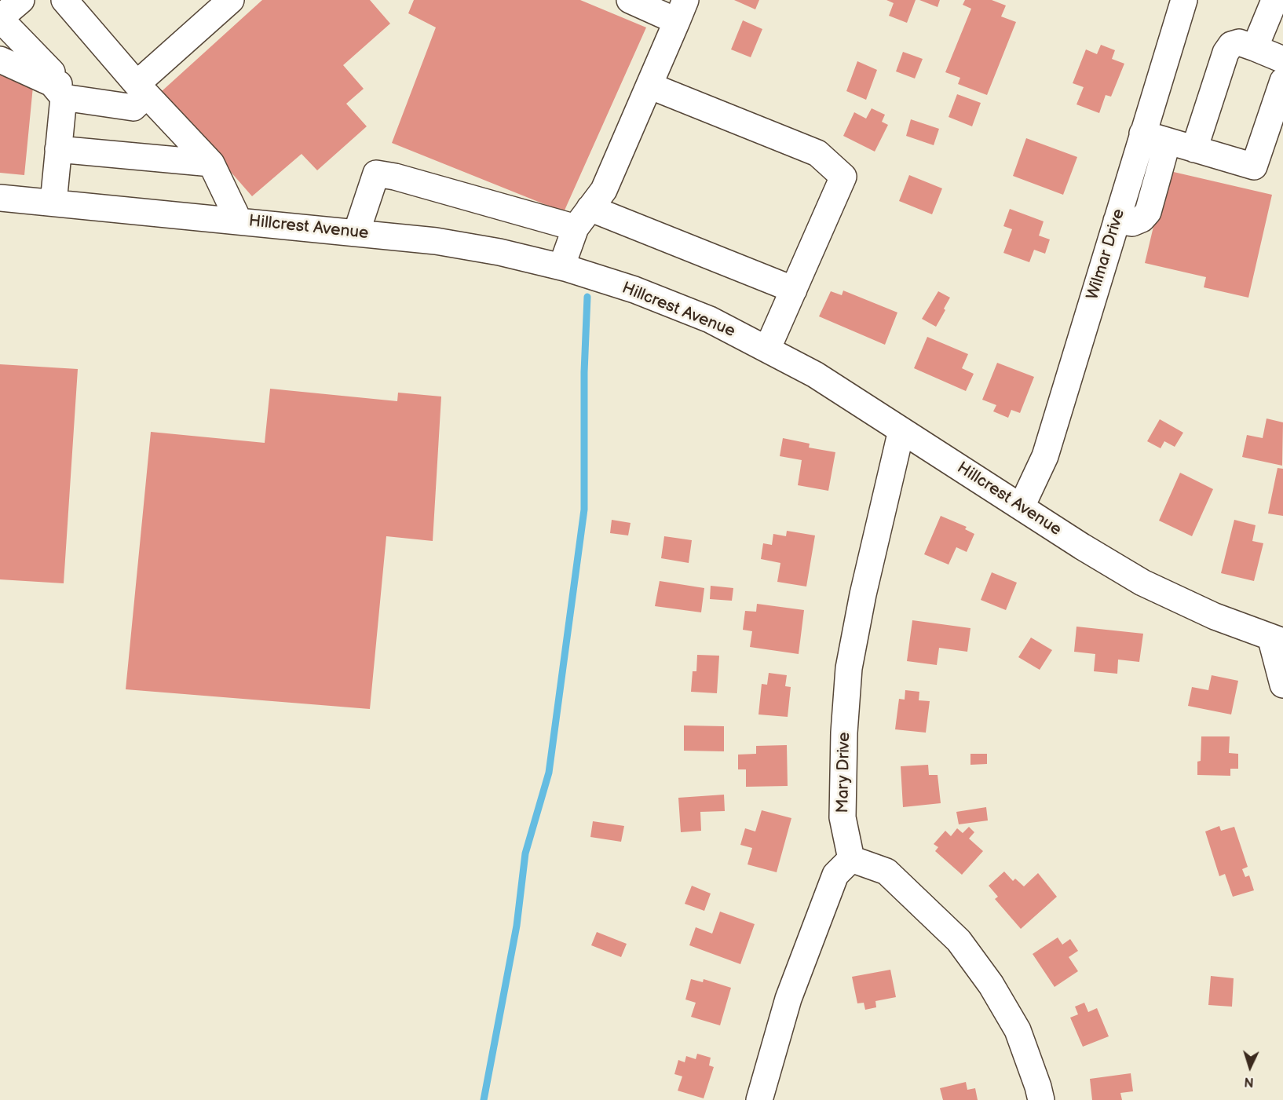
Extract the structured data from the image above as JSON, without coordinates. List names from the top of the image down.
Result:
{
  "streets": {
    "street": ["Hillcrest Avenue", "Wilmar Drive", "Mary Drive"]
  },
  "crossings": [
    ["Hillcrest Avenue", "Wilmar Drive"],
    ["Hillcrest Avenue", "Mary Drive"]
  ],
  "north": "bottom"
}
